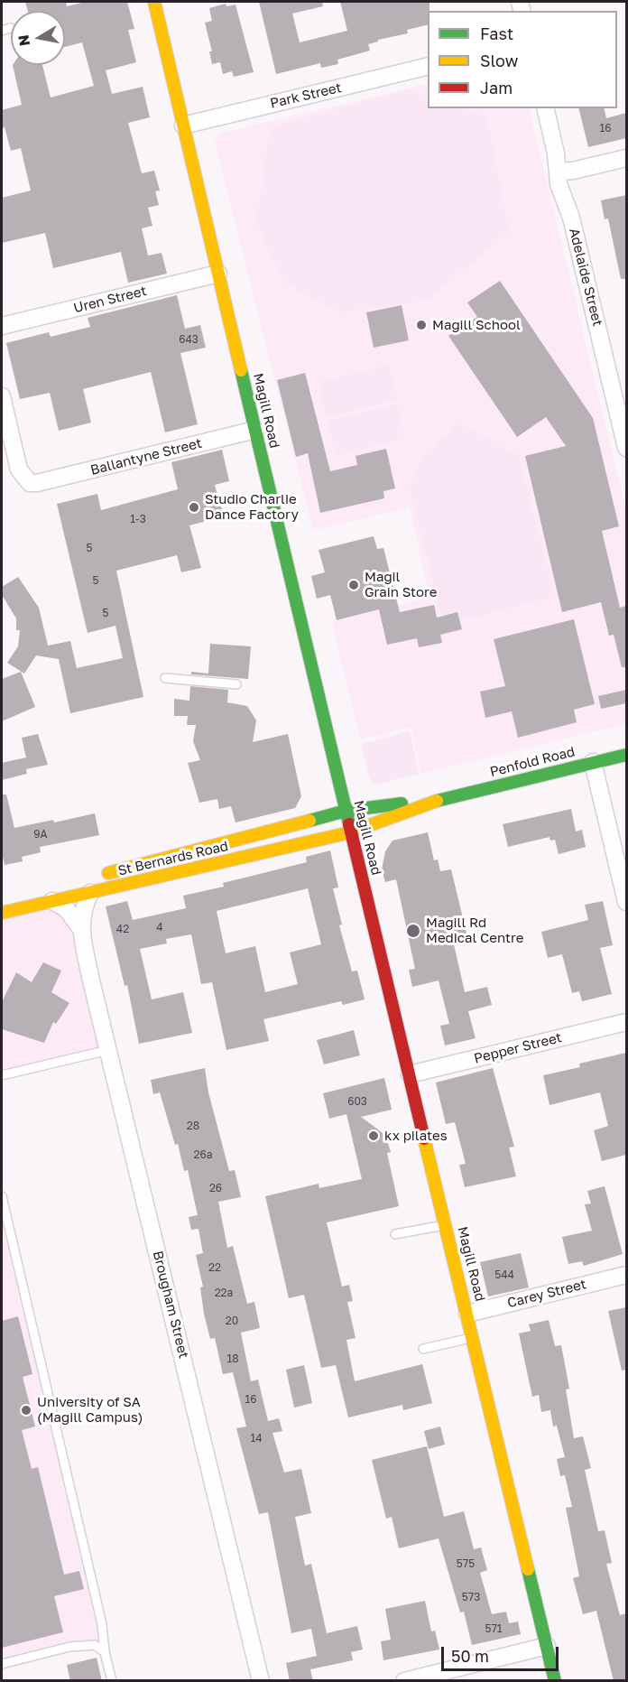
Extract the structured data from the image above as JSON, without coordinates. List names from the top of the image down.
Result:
{
  "streets": {
    "main road": ["Magill Road", "Penfold Road", "St Bernards Road"],
    "street": [
      "Park Street",
      "Adelaide Street",
      "Uren Street",
      "Ballantyne Street",
      "Pepper Street",
      "Carey Street",
      "Brougham Street"
    ]
  },
  "crossings": [
    ["Park Street", "Magill Road"],
    ["Uren Street", "Magill Road"],
    ["Magill Road", "Ballantyne Street"],
    ["Magill Road", "Penfold Road"],
    ["Magill Road", "St Bernards Road"],
    ["Magill Road", "Pepper Street"],
    ["Magill Road", "Carey Street"],
    ["Penfold Road", "St Bernards Road"],
    ["St Bernards Road", "Brougham Street"]
  ],
  "places": [
    "Magill School",
    "Studio Charlie Dance Factory",
    "Magil Grain Store",
    "Magill Rd Medical Centre",
    "kx pilates",
    "University of SA (Magill Campus)"
  ],
  "house_numbers": [
    "16",
    "643",
    "1-3",
    "5",
    "5",
    "5",
    "9A",
    "4",
    "42",
    "603",
    "28",
    "26a",
    "26",
    "22",
    "544",
    "22a",
    "20",
    "18",
    "16",
    "14",
    "575",
    "573",
    "571"
  ],
  "legend": ["Fast", "Slow", "Jam"],
  "scale_bar": "50 m",
  "north": "left"
}
